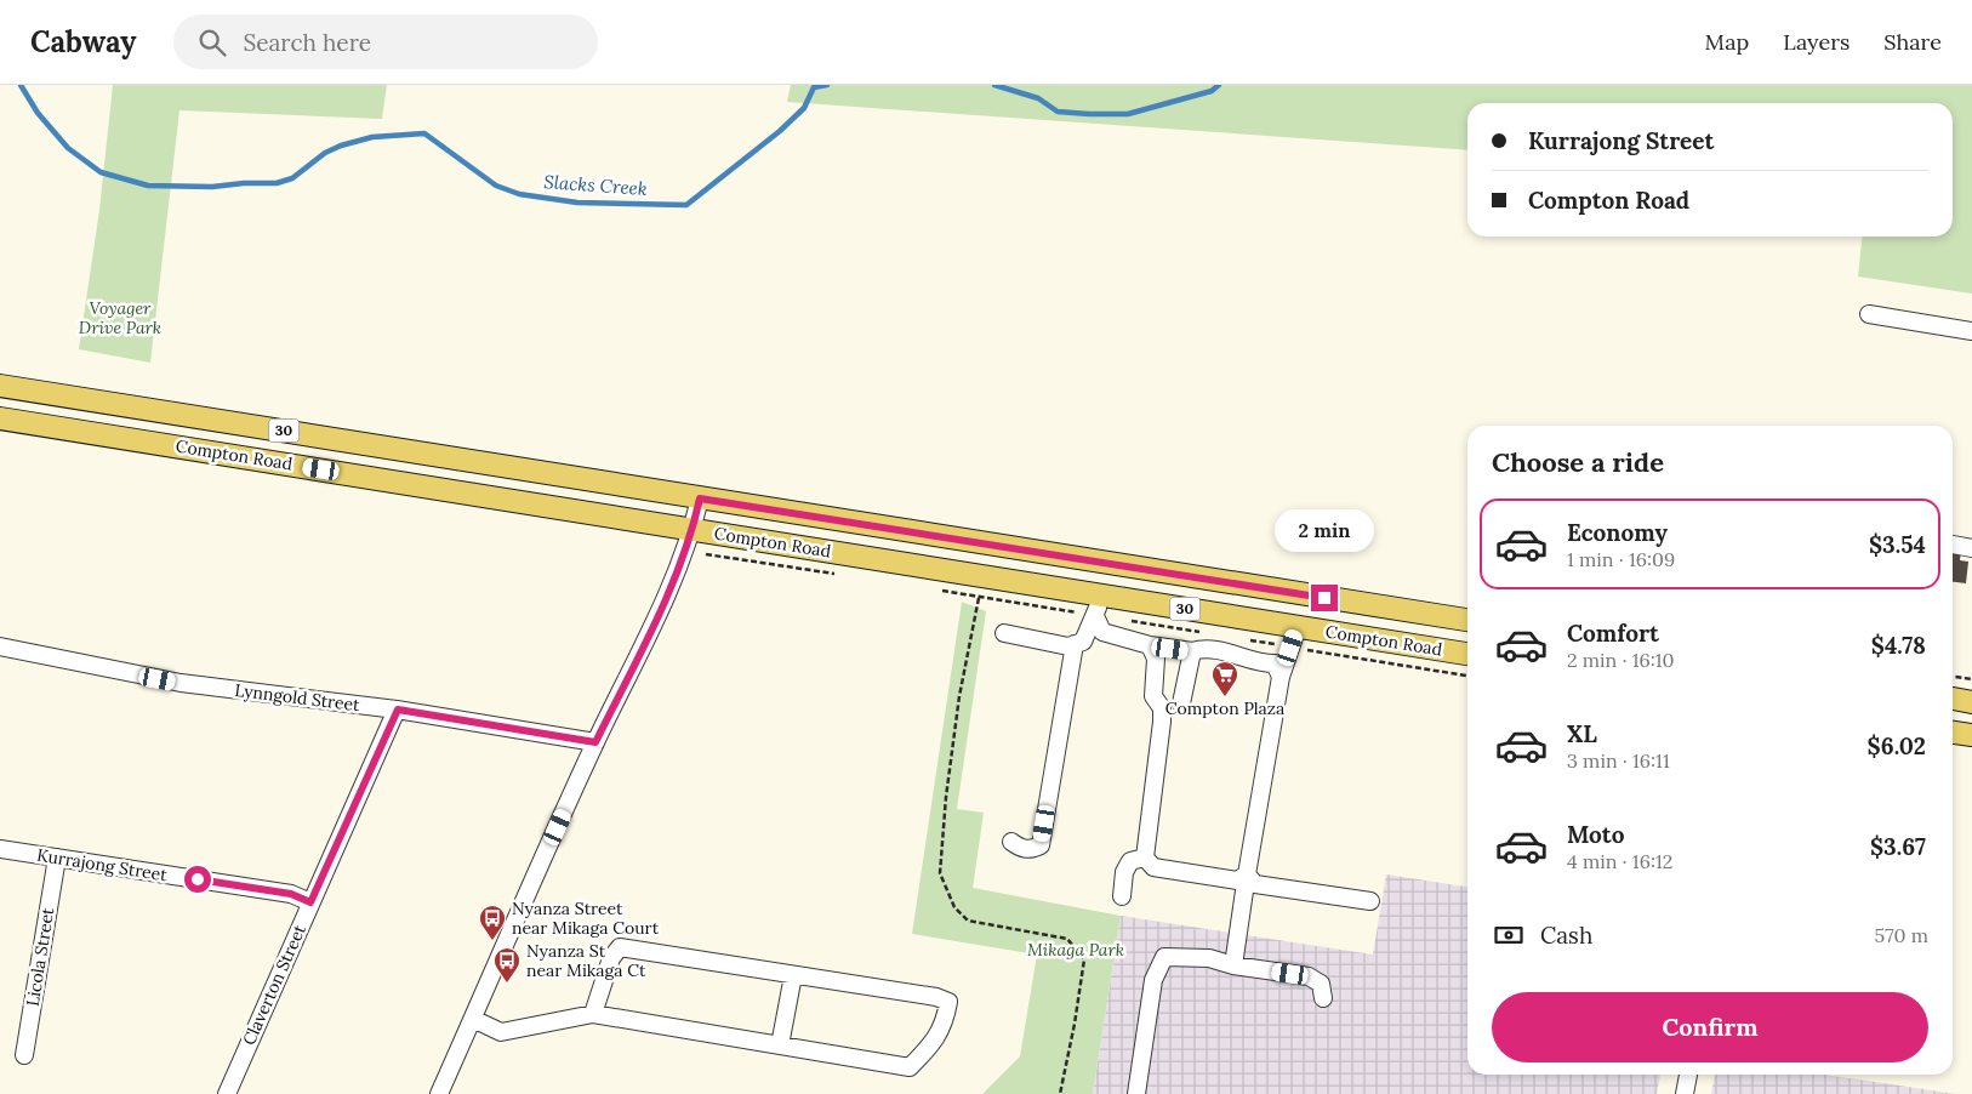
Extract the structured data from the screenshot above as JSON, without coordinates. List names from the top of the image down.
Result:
{
  "streets": {
    "main road": ["30", "Compton Road"],
    "street": [
      "Lynngold Street",
      "Kurrajong Street",
      "Licola Street",
      "Claverton Street"
    ]
  },
  "crossings": [
    ["Lynngold Street", "Claverton Street"],
    ["Kurrajong Street", "Licola Street"],
    ["Kurrajong Street", "Claverton Street"]
  ],
  "water": ["Slacks Creek"],
  "parks": ["Voyager Drive Park", "Mikaga Park"],
  "places": {
    "supermarket": ["Compton Plaza"],
    "bus stop": ["Nyanza Street near Mikaga Court", "Nyanza St near Mikaga Ct"]
  },
  "page": {
    "header": "Cabway",
    "search": "Search here",
    "nav": ["Map", "Layers", "Share"],
    "banner": ["Kurrajong Street", "Compton Road"],
    "heading": "Choose a ride",
    "list": [
      {
        "name": "Economy",
        "note": "1 min · 16:09",
        "value": "$3.54"
      },
      {
        "name": "Comfort",
        "note": "2 min · 16:10",
        "value": "$4.78"
      },
      {
        "name": "XL",
        "note": "3 min · 16:11",
        "value": "$6.02"
      },
      {
        "name": "Moto",
        "note": "4 min · 16:12",
        "value": "$3.67"
      }
    ],
    "bubble": "2 min",
    "pay": ["Cash", "570 m"],
    "buttons": "Confirm"
  }
}
